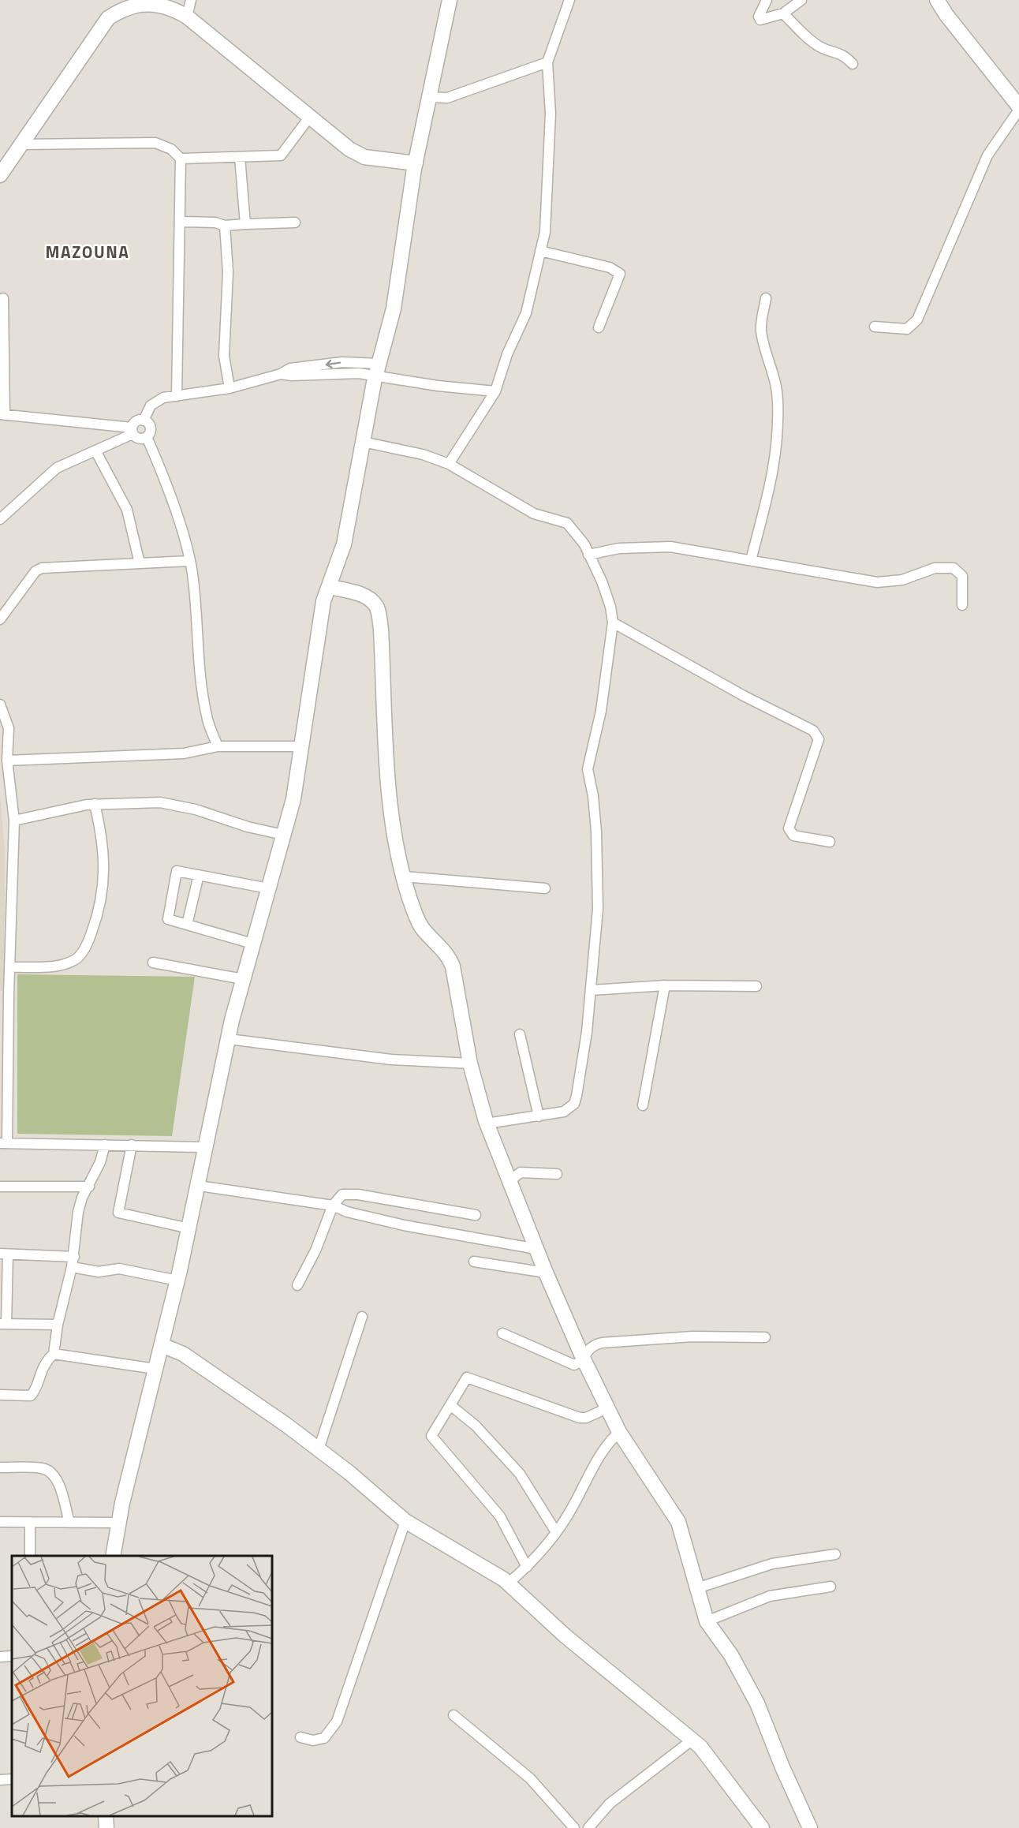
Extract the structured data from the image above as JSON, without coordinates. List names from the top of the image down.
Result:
{
  "districts": ["MAZOUNA"]
}
